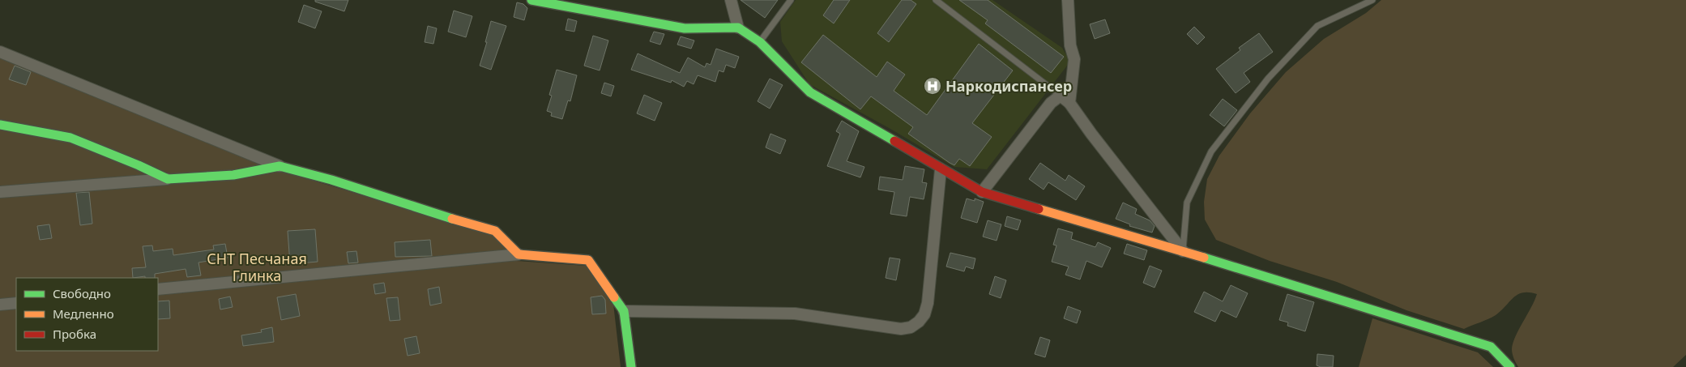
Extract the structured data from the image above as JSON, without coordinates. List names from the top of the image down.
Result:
{
  "parks": ["СНТ Песчаная Глинка"],
  "places": {
    "hospital": ["Наркодиспансер"]
  },
  "legend": ["Свободно", "Медленно", "Пробка"]
}
